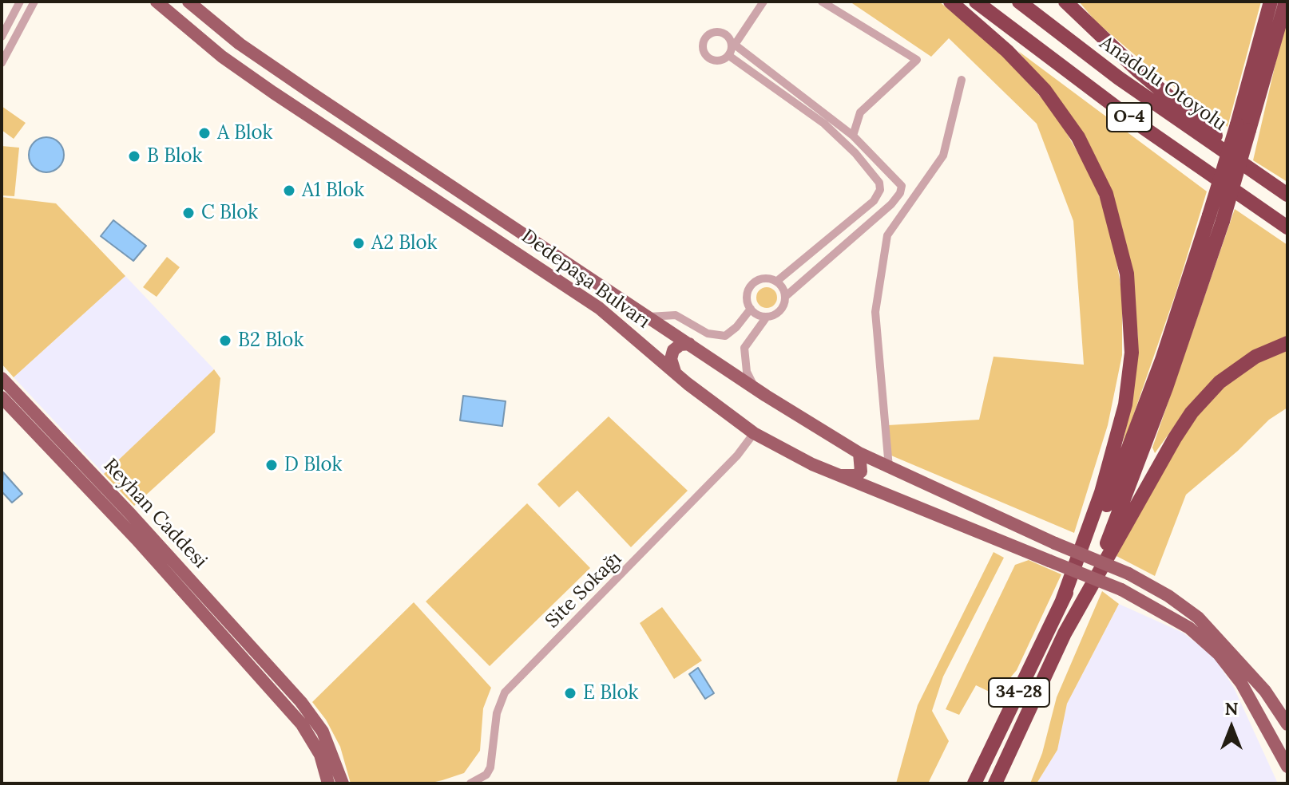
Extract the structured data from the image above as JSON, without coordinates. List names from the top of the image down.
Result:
{
  "streets": {
    "highway": ["Anadolu Otoyolu", "O-4", "34-28"],
    "main road": ["Dedepaşa Bulvarı", "Reyhan Caddesi"],
    "street": ["Site Sokağı"]
  },
  "crossings": [
    ["Dedepaşa Bulvarı", "Site Sokağı"]
  ],
  "places": [
    "A Blok",
    "B Blok",
    "A1 Blok",
    "C Blok",
    "A2 Blok",
    "B2 Blok",
    "D Blok",
    "E Blok"
  ],
  "north": "top"
}
